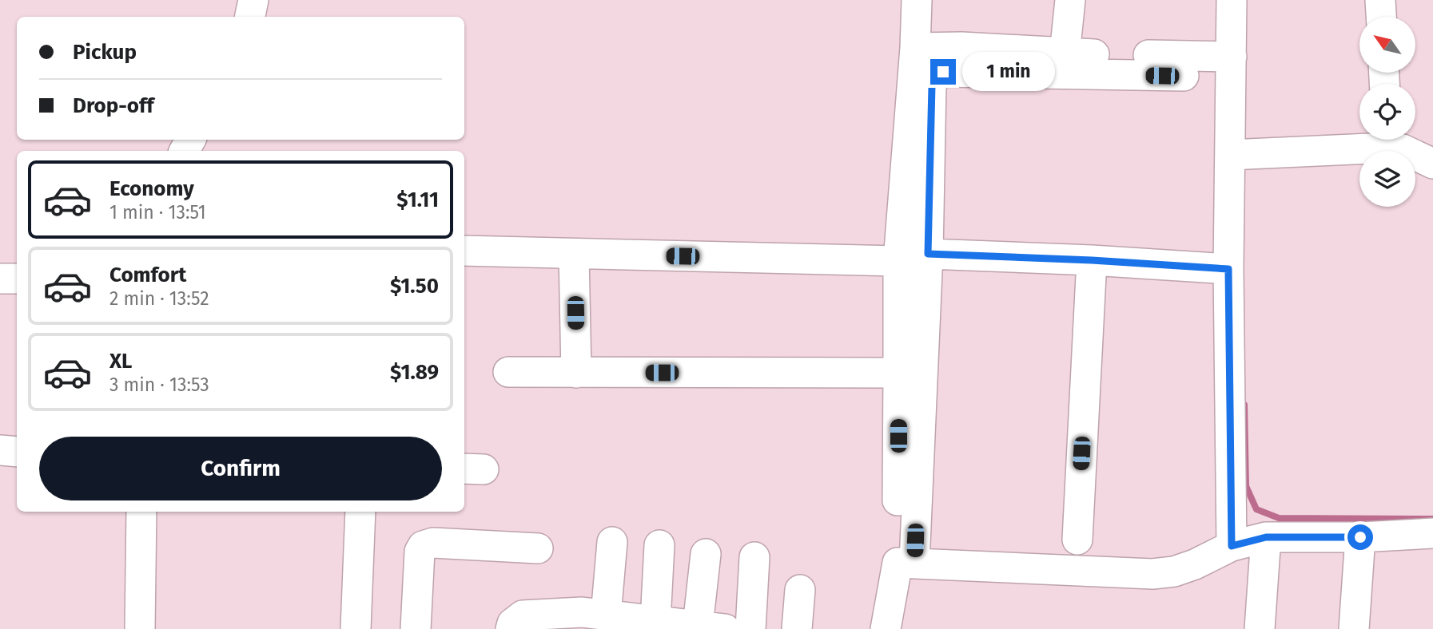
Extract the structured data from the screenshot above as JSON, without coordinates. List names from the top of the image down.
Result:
{
  "north": "top left",
  "page": {
    "banner": ["Pickup", "Drop-off"],
    "bubble": "1 min",
    "list": [
      {
        "name": "Economy",
        "note": "1 min · 13:51",
        "value": "$1.11"
      },
      {
        "name": "Comfort",
        "note": "2 min · 13:52",
        "value": "$1.50"
      },
      {
        "name": "XL",
        "note": "3 min · 13:53",
        "value": "$1.89"
      }
    ],
    "buttons": "Confirm"
  }
}
